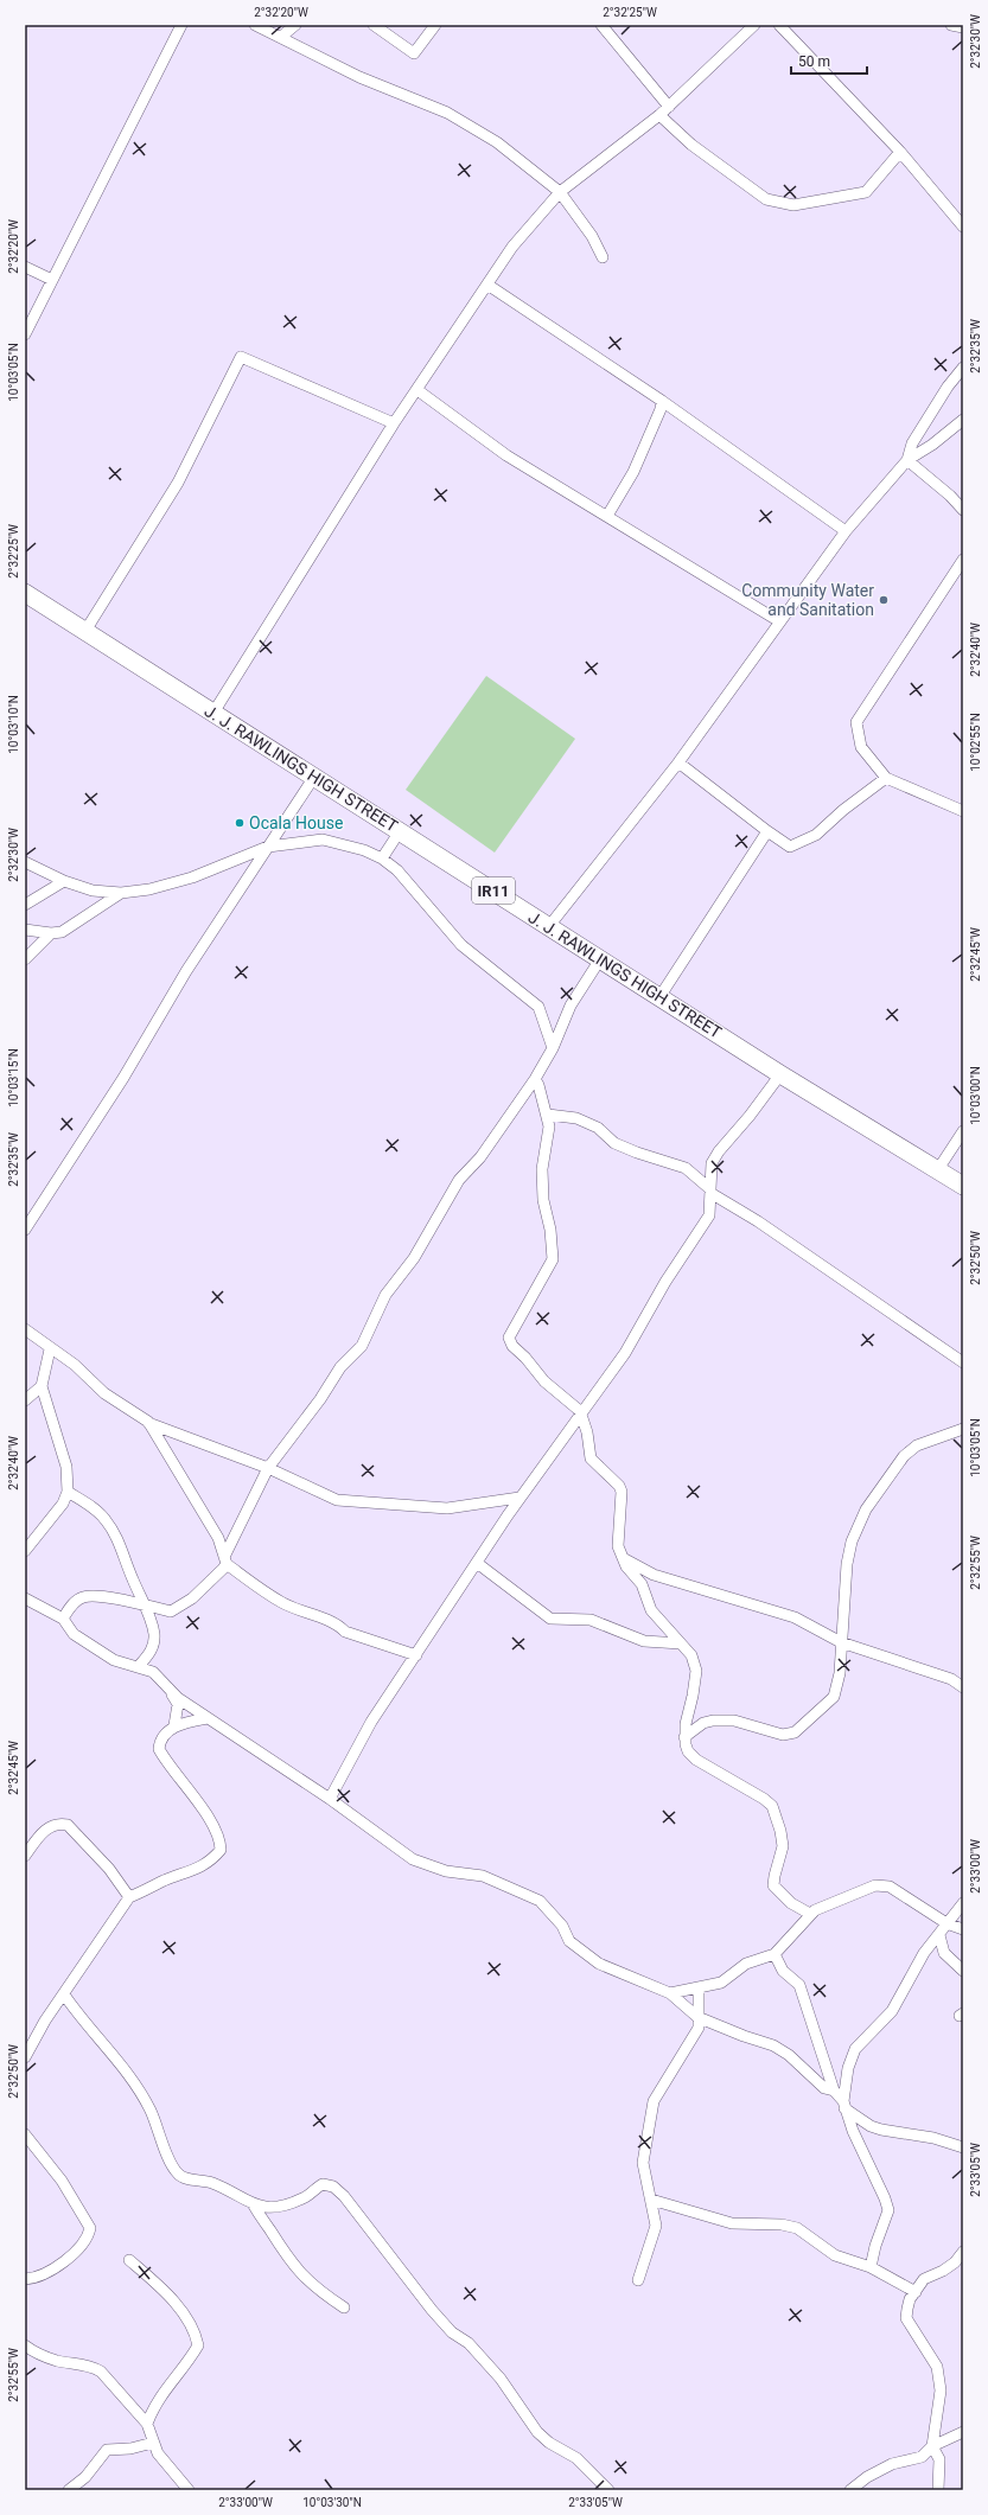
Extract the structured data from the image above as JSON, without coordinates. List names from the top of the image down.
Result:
{
  "streets": {
    "main road": ["J. J. RAWLINGS HIGH STREET", "IR11"]
  },
  "places": ["Community Water and Sanitation", "Ocala House"],
  "scale_bar": "50 m",
  "coordinates": [
    "2°32'20\"W",
    "2°32'25\"W",
    "2°32'30\"W",
    "2°32'35\"W",
    "10°03'05\"N",
    "2°32'40\"W",
    "10°03'10\"N",
    "10°02'55\"N",
    "2°32'45\"W",
    "10°03'15\"N",
    "10°03'00\"N",
    "2°32'50\"W",
    "2°32'55\"W",
    "2°33'00\"W",
    "2°33'05\"W",
    "10°03'30\"N"
  ]
}
